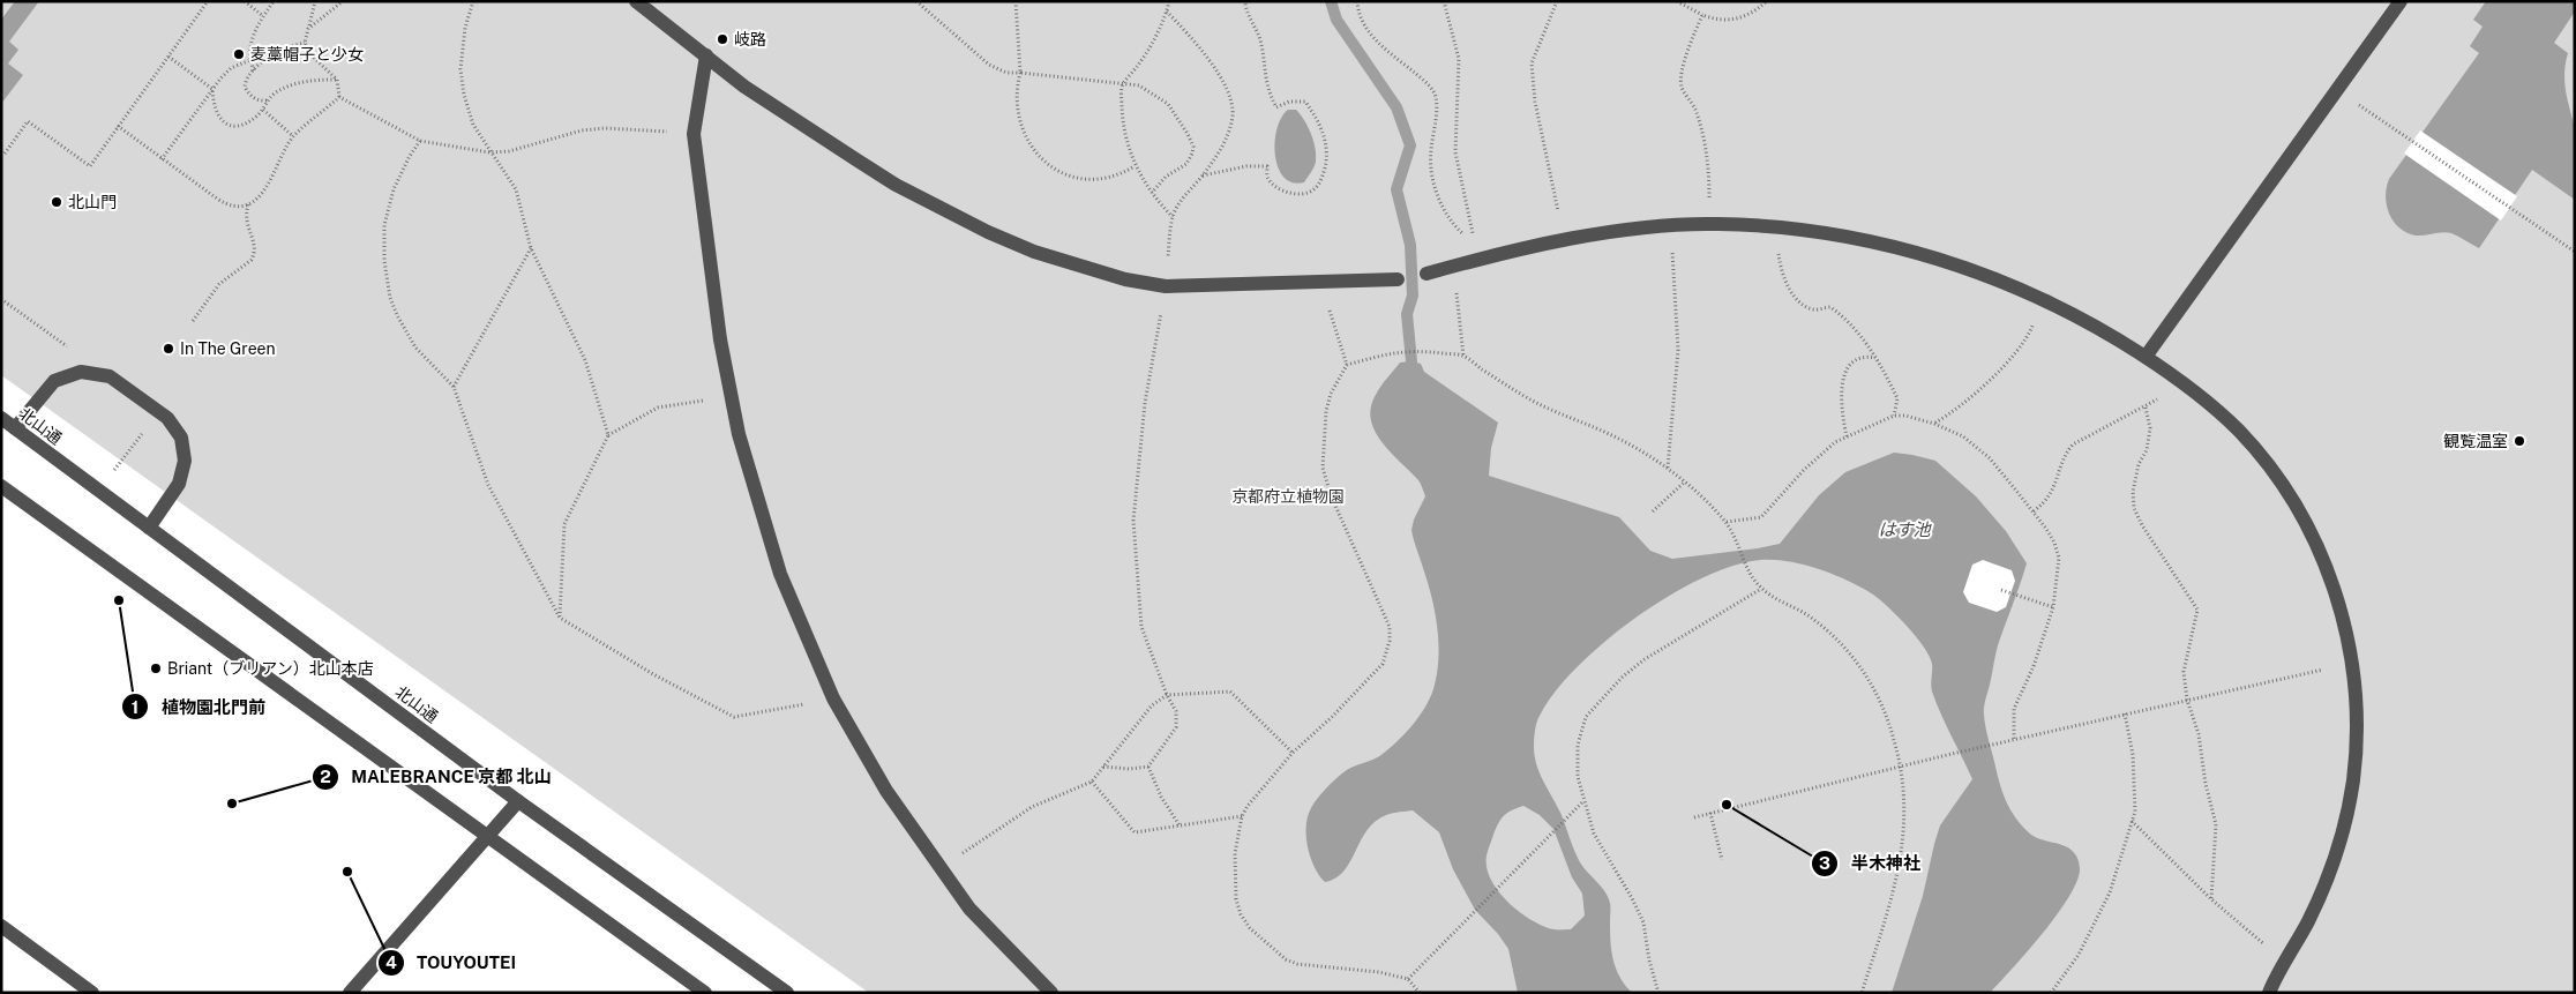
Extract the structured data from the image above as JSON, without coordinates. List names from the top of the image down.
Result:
{
  "streets": {
    "street": ["北山通"]
  },
  "water": ["はす池"],
  "parks": ["京都府立植物園"],
  "places": [
    "岐路",
    "麦藁帽子と少女",
    "北山門",
    "In The Green",
    "観覧温室",
    "植物園北門前",
    "Briant（ブリアン）北山本店",
    "MALEBRANCE 京都 北山",
    "半木神社",
    "TOUYOUTEI"
  ]
}
